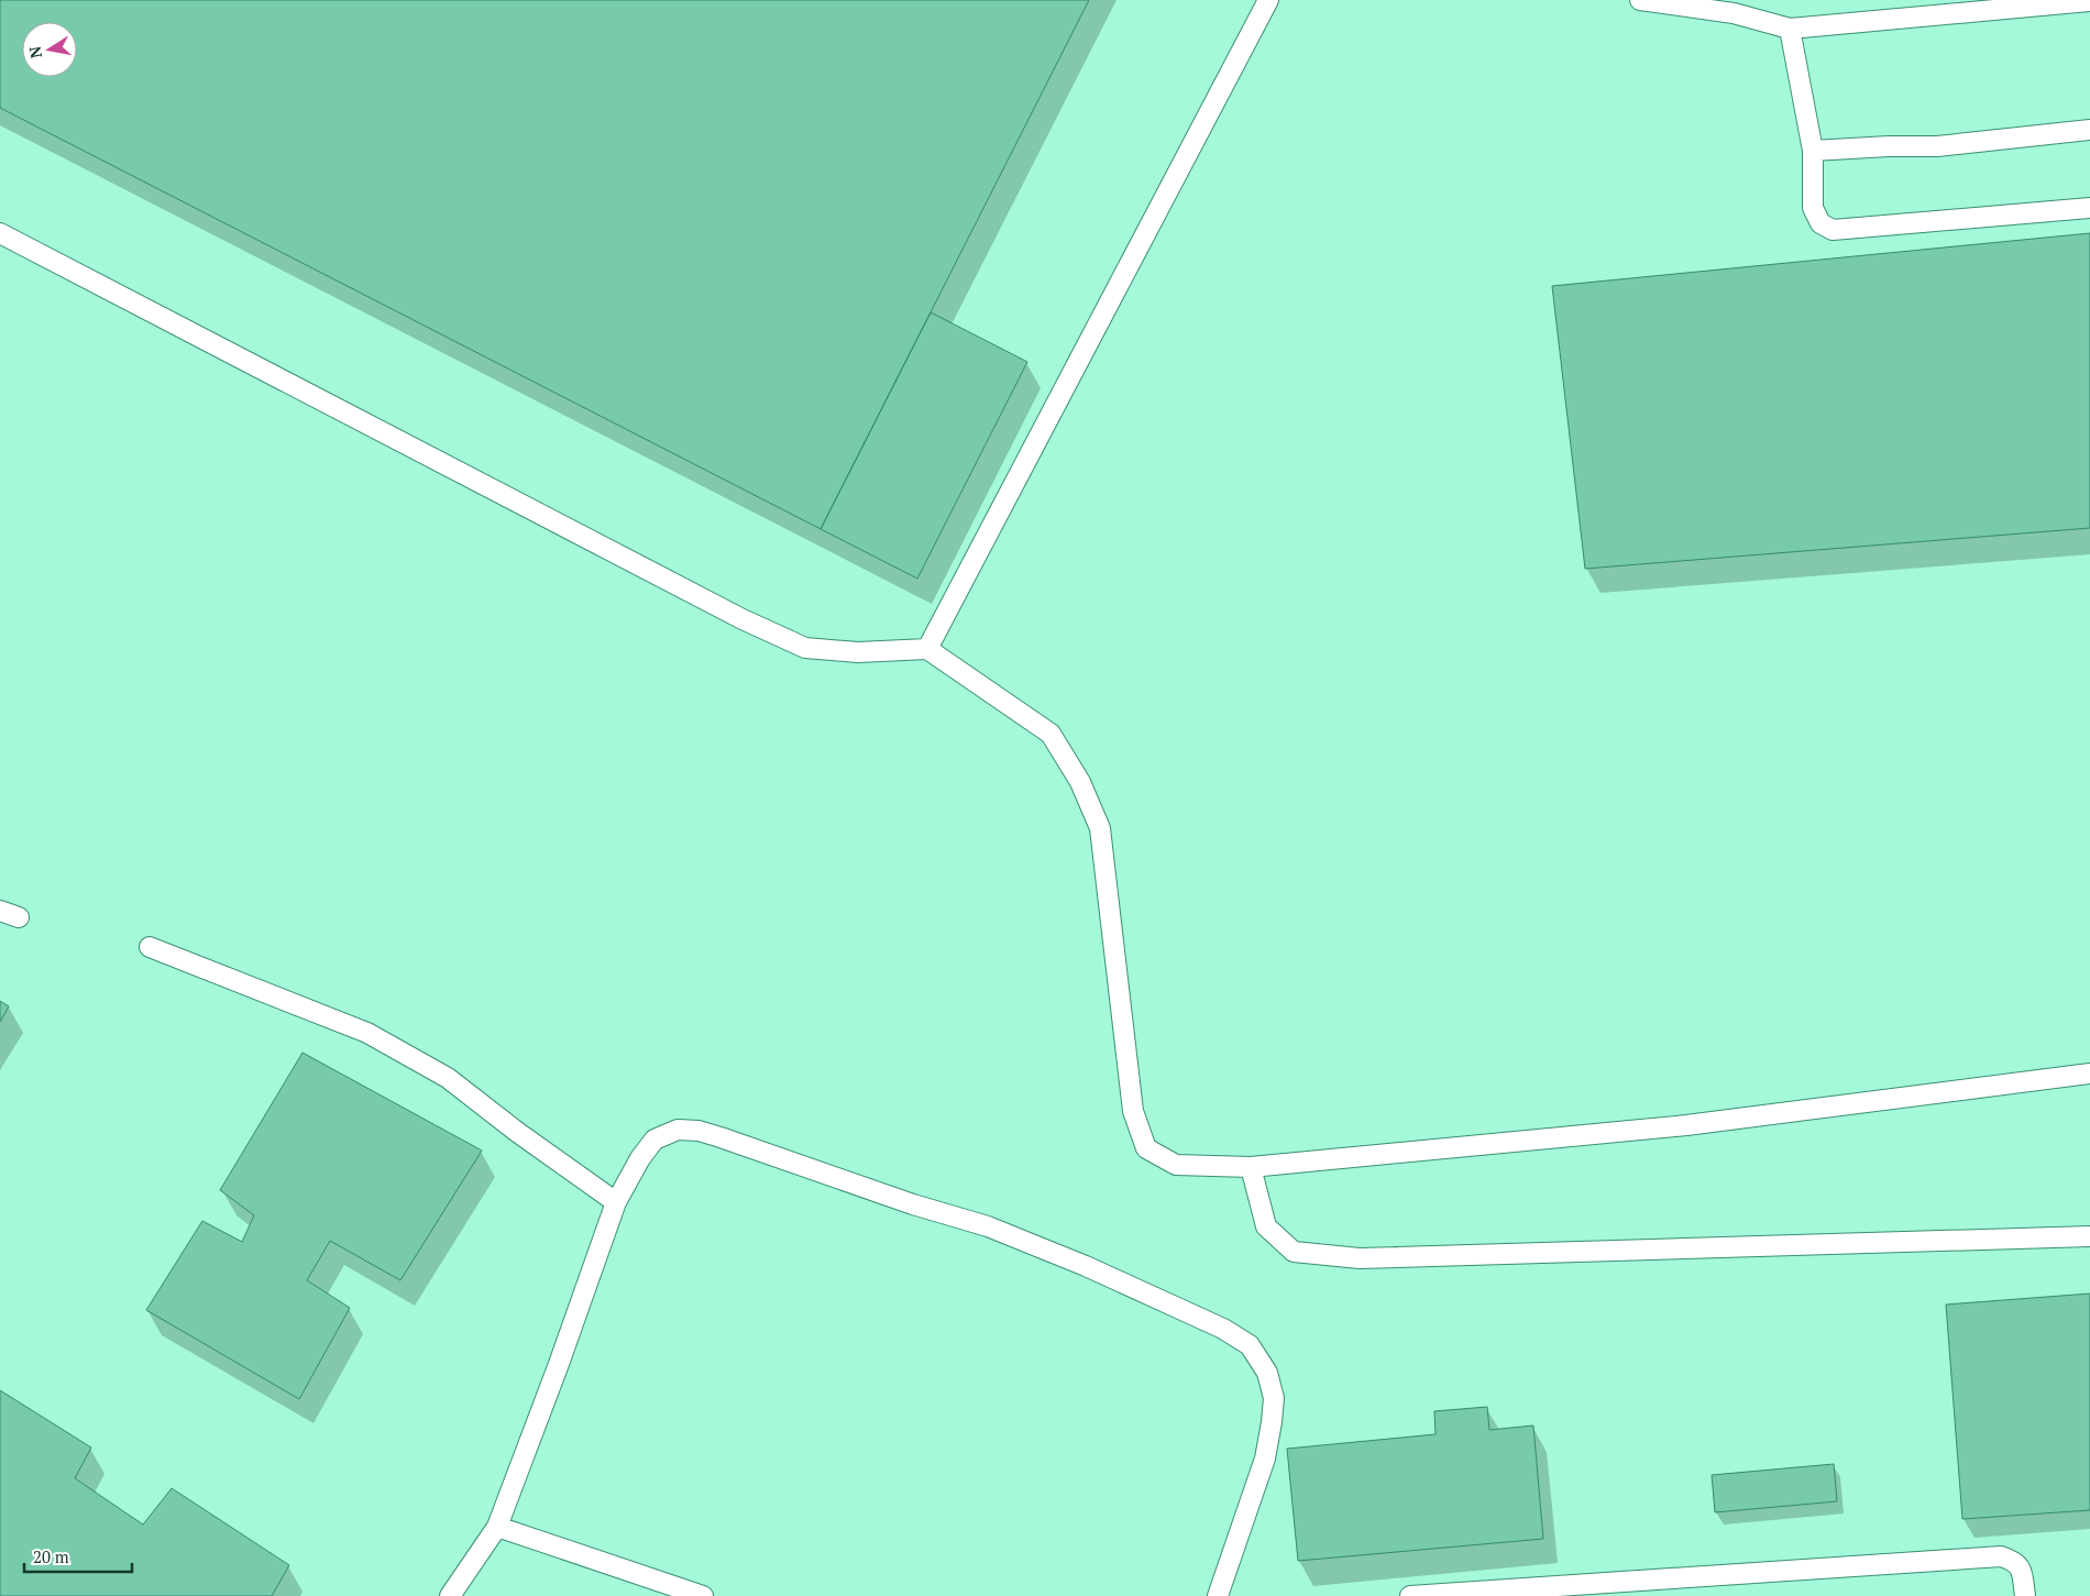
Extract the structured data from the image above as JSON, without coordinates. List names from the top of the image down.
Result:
{
  "scale_bar": "20 m",
  "north": "left"
}
